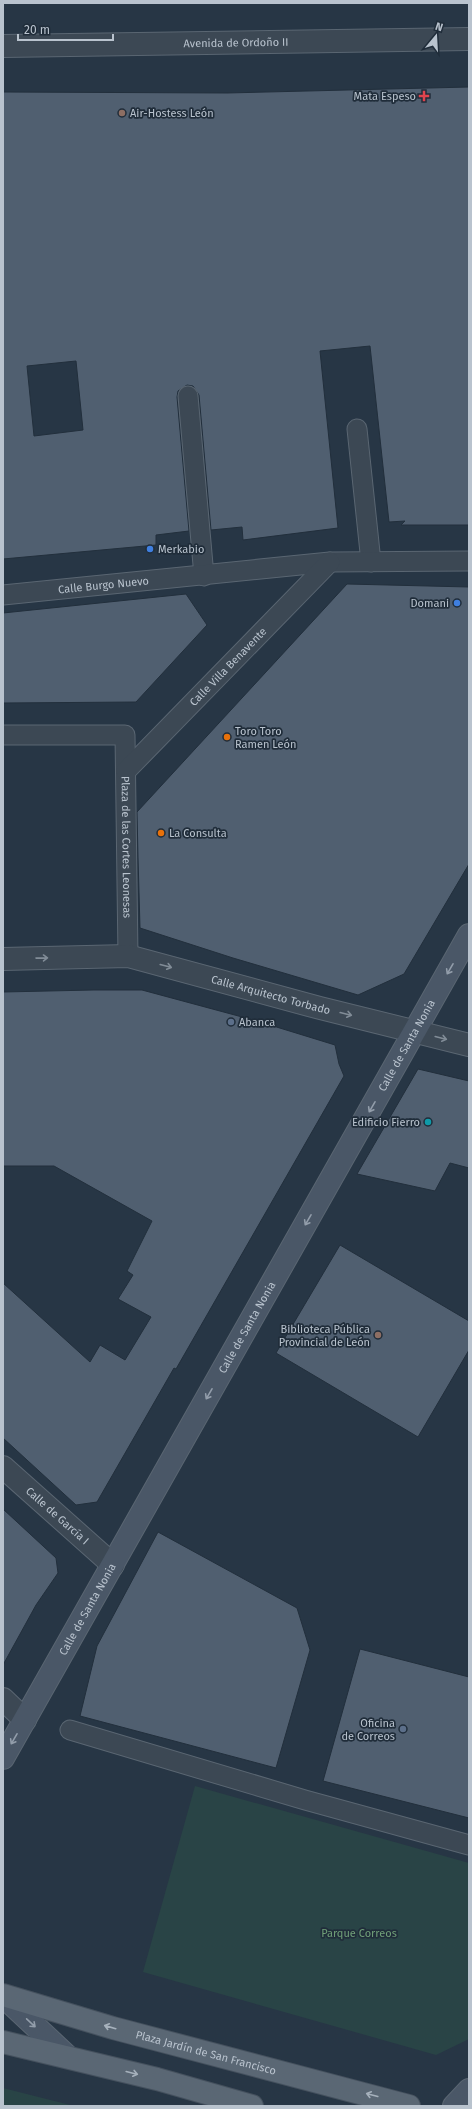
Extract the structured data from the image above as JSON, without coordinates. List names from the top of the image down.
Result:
{
  "streets": {
    "main road": ["Calle de Santa Nonia", "Plaza Jardín de San Francisco"],
    "street": [
      "Avenida de Ordoño II",
      "Calle Burgo Nuevo",
      "Calle Villa Benavente",
      "Plaza de las Cortes Leonesas",
      "Calle Arquitecto Torbado",
      "Calle de García I"
    ]
  },
  "crossings": [
    ["Calle Burgo Nuevo", "Calle Villa Benavente"],
    ["Calle Villa Benavente", "Plaza de las Cortes Leonesas"],
    ["Plaza de las Cortes Leonesas", "Calle Arquitecto Torbado"],
    ["Calle Arquitecto Torbado", "Calle de Santa Nonia"],
    ["Calle de Santa Nonia", "Calle de García I"]
  ],
  "one_way": ["Calle Arquitecto Torbado", "Calle de Santa Nonia"],
  "parks": ["Parque Correos"],
  "places": {
    "health": ["Mata Espeso"],
    "other": [
      "Air-Hostess León",
      "Merkabio",
      "Domani",
      "Toro Toro Ramen León",
      "La Consulta",
      "Abanca",
      "Edificio Fierro",
      "Biblioteca Pública Provincial de León",
      "Oficina de Correos"
    ]
  },
  "scale_bar": "20 m",
  "north": "top"
}
